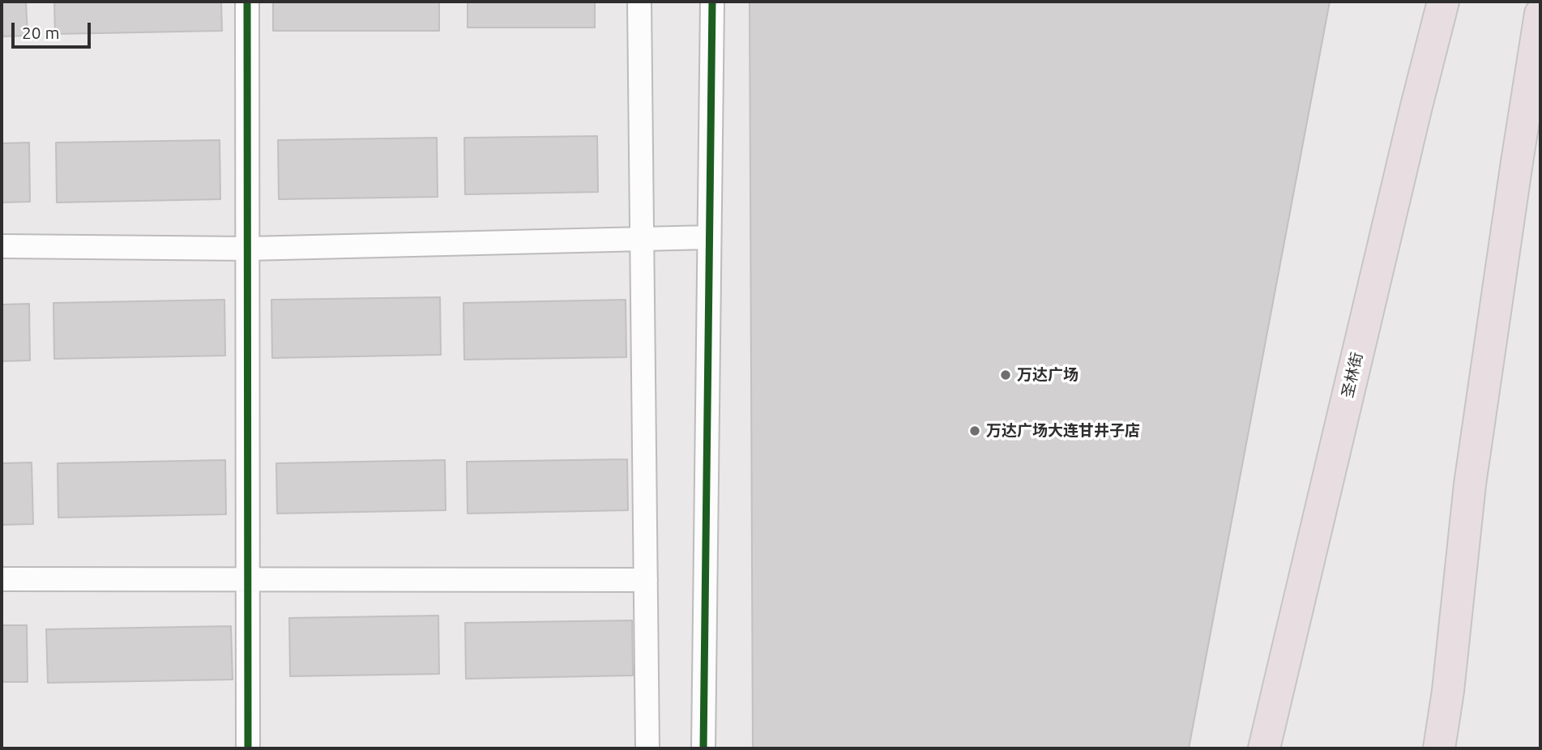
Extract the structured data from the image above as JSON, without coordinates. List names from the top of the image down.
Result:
{
  "streets": {
    "highway": ["圣林街"]
  },
  "places": ["万达广场", "万达广场大连甘井子店"],
  "scale_bar": "20 m"
}
